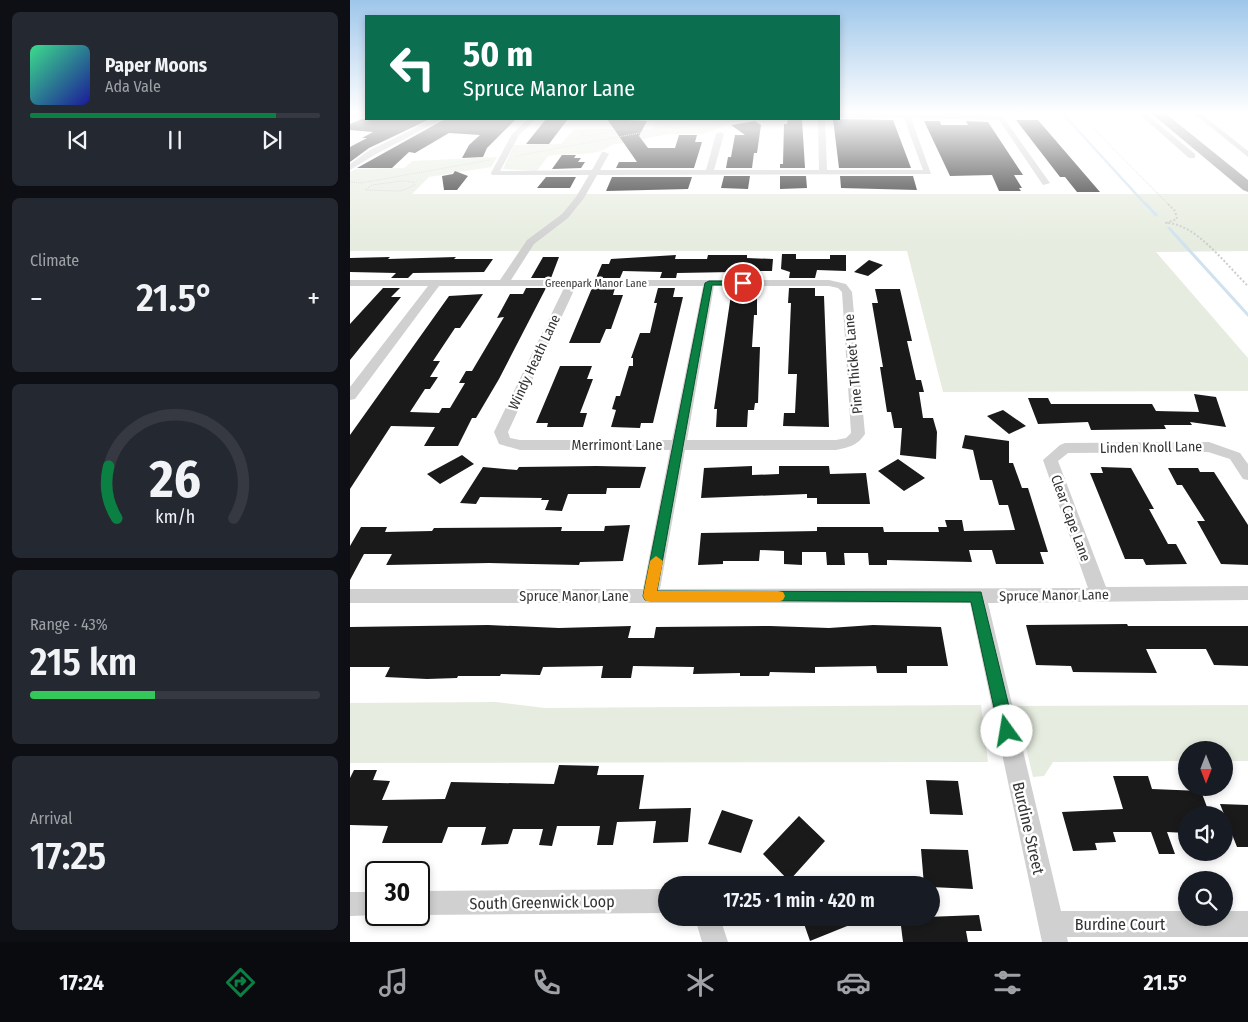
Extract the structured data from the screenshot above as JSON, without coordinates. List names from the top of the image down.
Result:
{
  "streets": {
    "street": [
      "Greenpark Manor Lane",
      "Windy Heath Lane",
      "Pine Thicket Lane",
      "Merrimont Lane",
      "Linden Knoll Lane",
      "Clear Cape Lane",
      "Spruce Manor Lane",
      "Burdine Street",
      "South Greenwick Loop",
      "Burdine Court"
    ]
  },
  "crossings": [
    ["Greenpark Manor Lane", "Windy Heath Lane"],
    ["Greenpark Manor Lane", "Pine Thicket Lane"],
    ["Windy Heath Lane", "Merrimont Lane"],
    ["Pine Thicket Lane", "Merrimont Lane"],
    ["Linden Knoll Lane", "Clear Cape Lane"],
    ["Clear Cape Lane", "Spruce Manor Lane"],
    ["Spruce Manor Lane", "Burdine Street"],
    ["Burdine Street", "Burdine Court"]
  ],
  "north": "bottom",
  "page": {
    "turn": ["50 m", "Spruce Manor Lane"],
    "song": ["Paper Moons", "Ada Vale"],
    "tile": [
      "Climate",
      ["Range · 43%", "215 km"],
      ["Arrival", "17:25"]
    ],
    "heat": ["−", "21.5°", "+"],
    "limit": "30",
    "trip": "17:25 · 1 min · 420 m",
    "tabs": ["17:24", "21.5°"],
    "gauge": ["26", "km/h"]
  }
}
